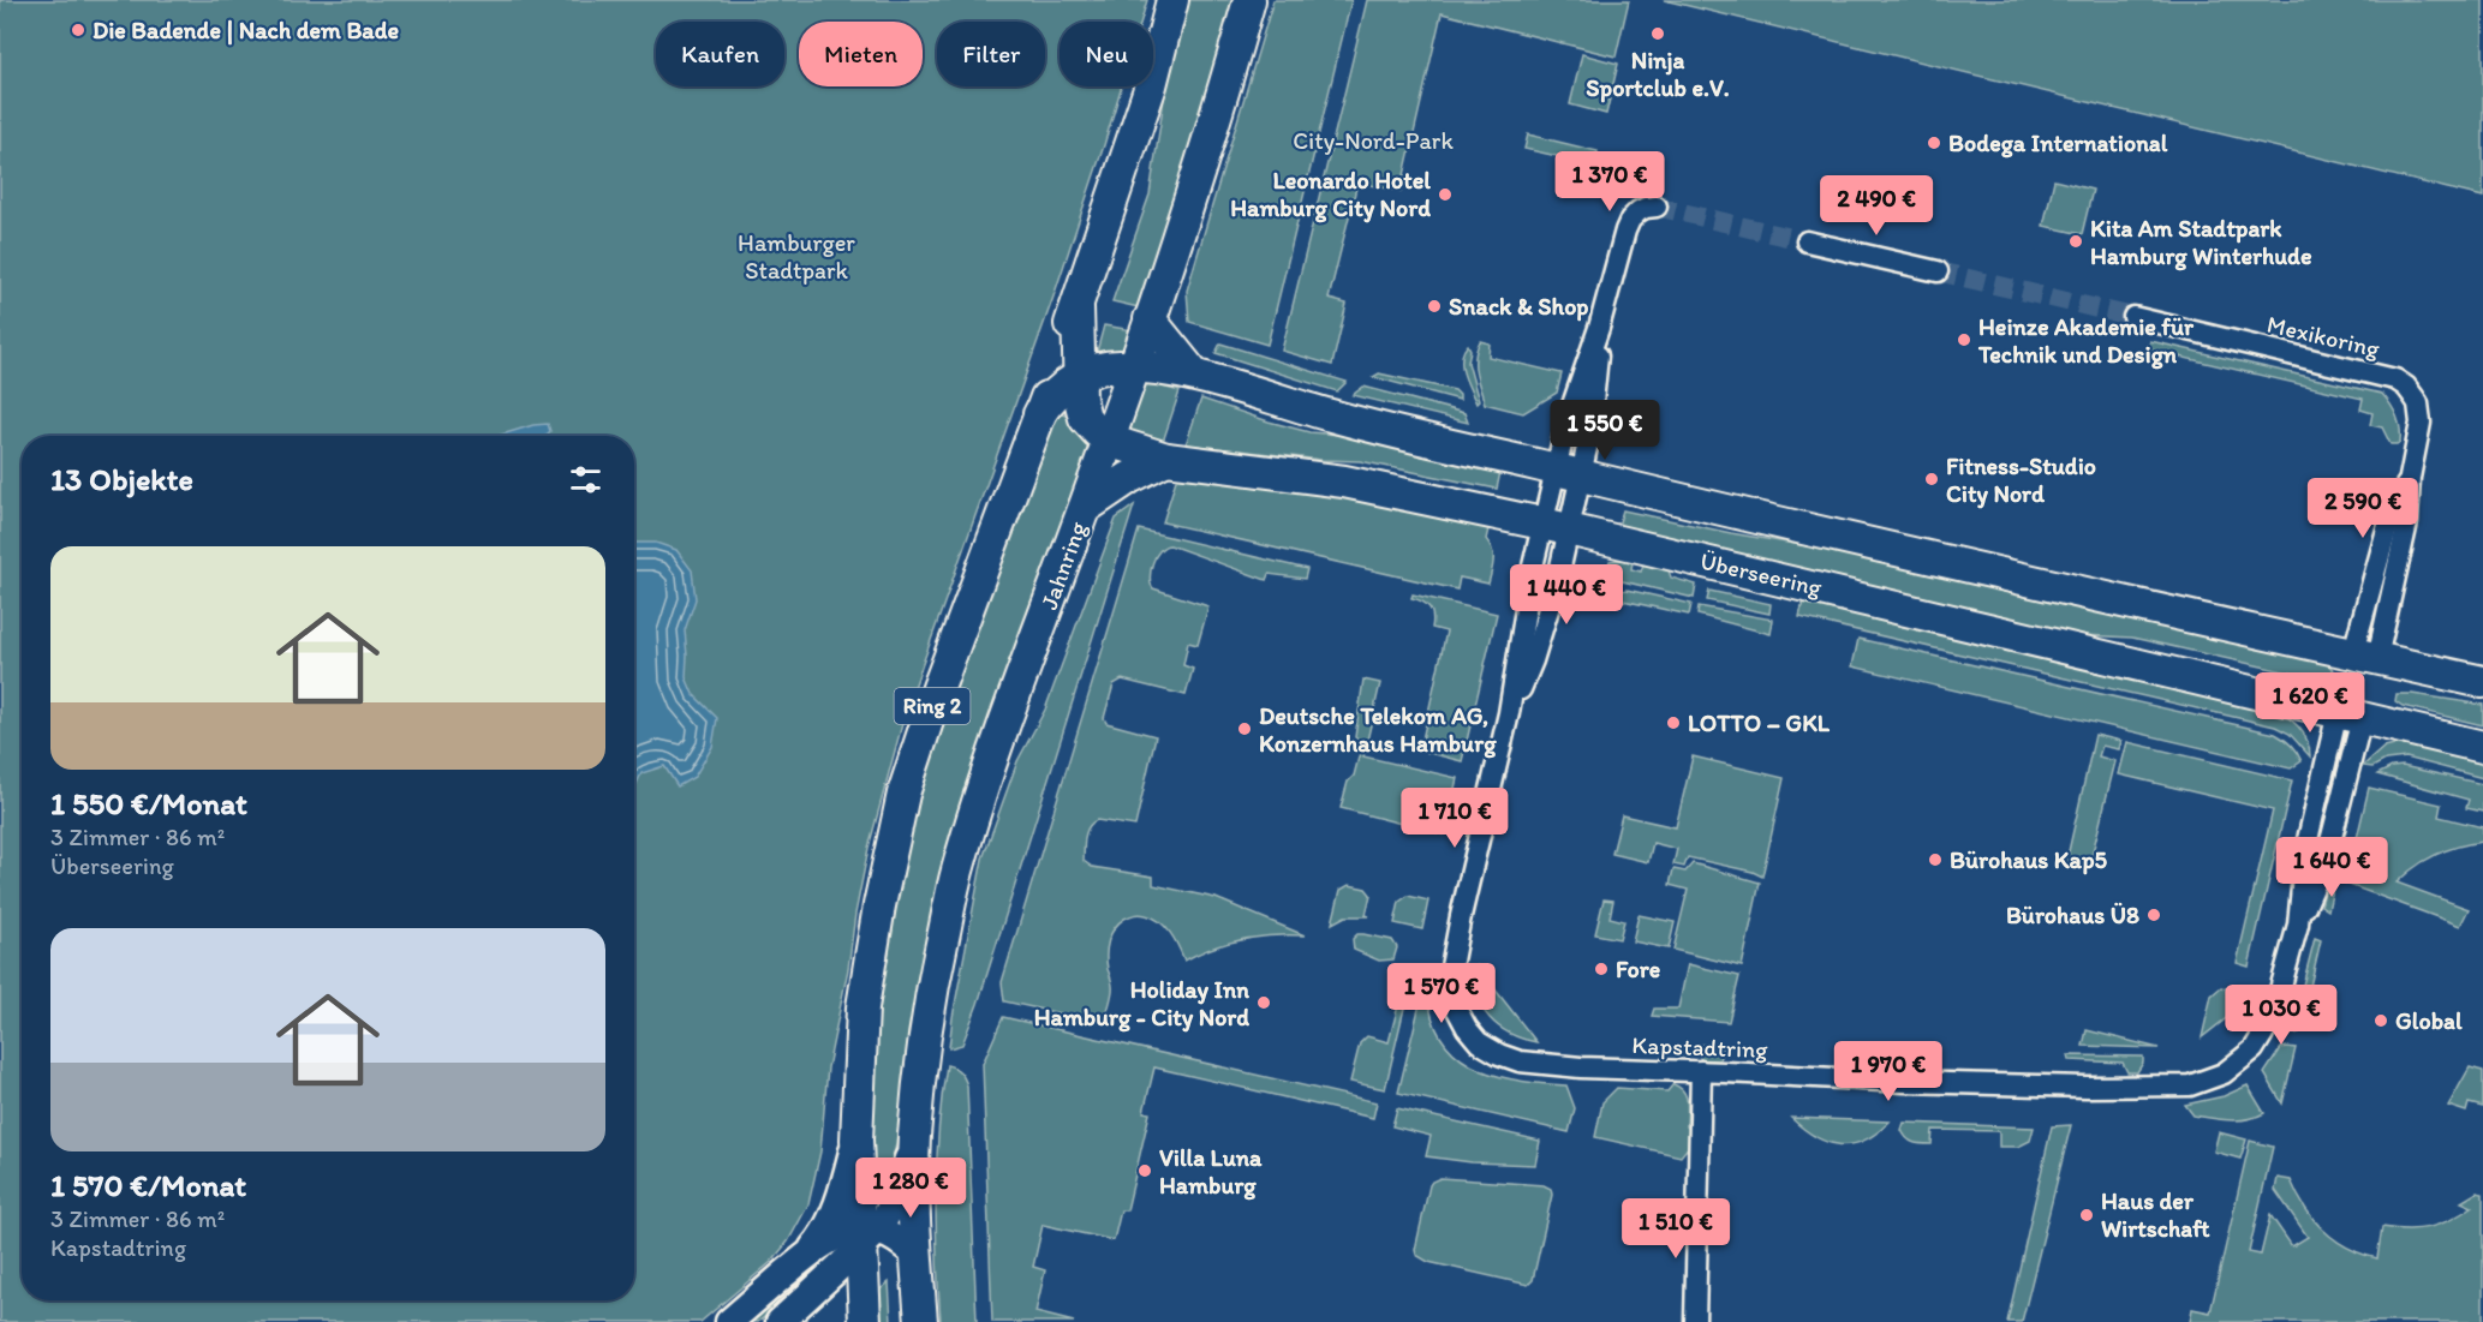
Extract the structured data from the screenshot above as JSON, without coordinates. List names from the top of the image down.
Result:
{
  "streets": {
    "main road": ["Jahnring", "Überseering", "Ring 2"],
    "street": ["Mexikoring", "Kapstadtring"]
  },
  "crossings": [
    ["Jahnring", "Überseering"],
    ["Jahnring", "Ring 2"],
    ["Überseering", "Ring 2"],
    ["Überseering", "Kapstadtring"]
  ],
  "parks": ["City-Nord-Park", "Hamburger Stadtpark"],
  "places": [
    "Die Badende | Nach dem Bade",
    "Ninja Sportclub e.V.",
    "Bodega International",
    "Leonardo Hotel Hamburg City Nord",
    "Kita Am Stadtpark Hamburg Winterhude",
    "Snack & Shop",
    "Heinze Akademie für Technik und Design",
    "Fitness-Studio City Nord",
    "LOTTO – GKL",
    "Deutsche Telekom AG, Konzernhaus Hamburg",
    "Bürohaus Kap5",
    "Bürohaus Ü8",
    "Fore",
    "Holiday Inn Hamburg - City Nord",
    "Global",
    "Villa Luna Hamburg",
    "Haus der Wirtschaft"
  ],
  "page": {
    "chip": [
      "Kaufen",
      "Mieten",
      "Filter",
      "Neu"
    ],
    "price": [
      "1 370 €",
      "2 490 €",
      "1 550 €",
      "2 590 €",
      "1 440 €",
      "1 620 €",
      "1 710 €",
      "1 640 €",
      "1 570 €",
      "1 030 €",
      "1 970 €",
      "1 280 €",
      "1 510 €"
    ],
    "heading": "13 Objekte",
    "list": [
      {
        "name": "1 550 €/Monat",
        "note": "3 Zimmer · 86 m² · Überseering"
      },
      {
        "name": "1 570 €/Monat",
        "note": "3 Zimmer · 86 m² · Kapstadtring"
      }
    ]
  }
}
